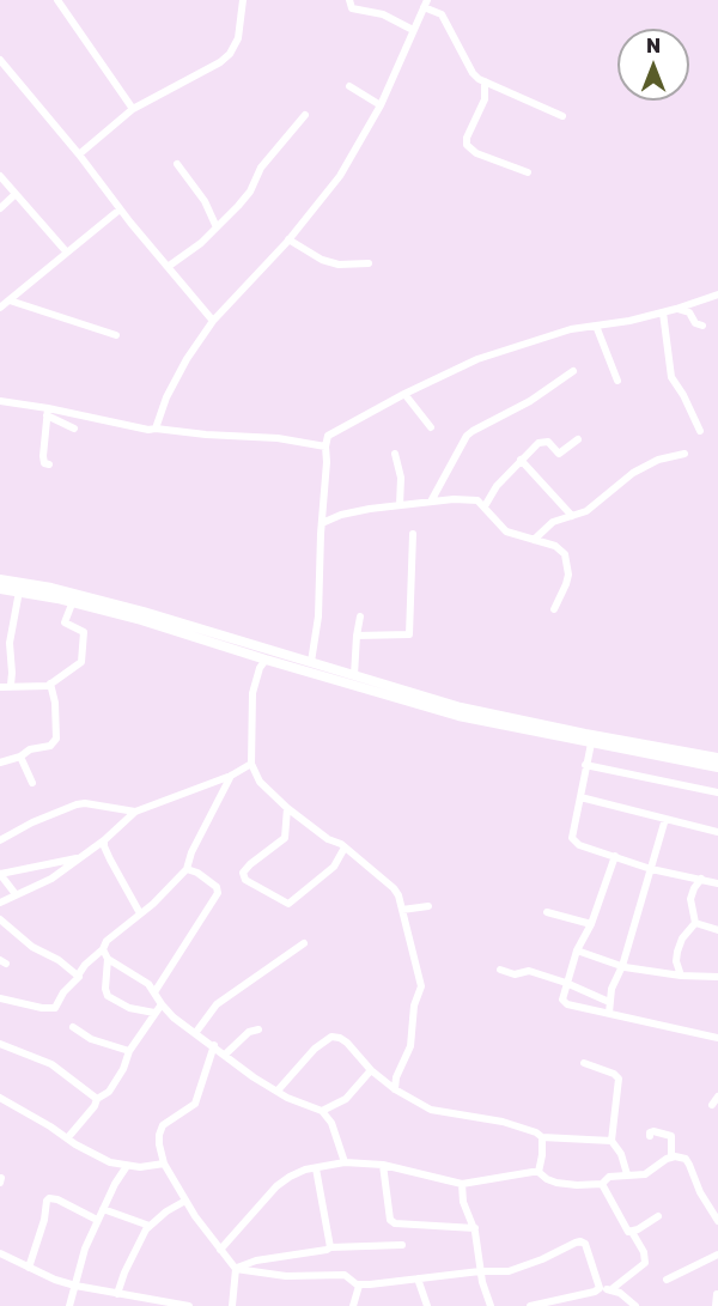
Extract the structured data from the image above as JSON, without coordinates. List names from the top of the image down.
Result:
{
  "north": "top"
}
